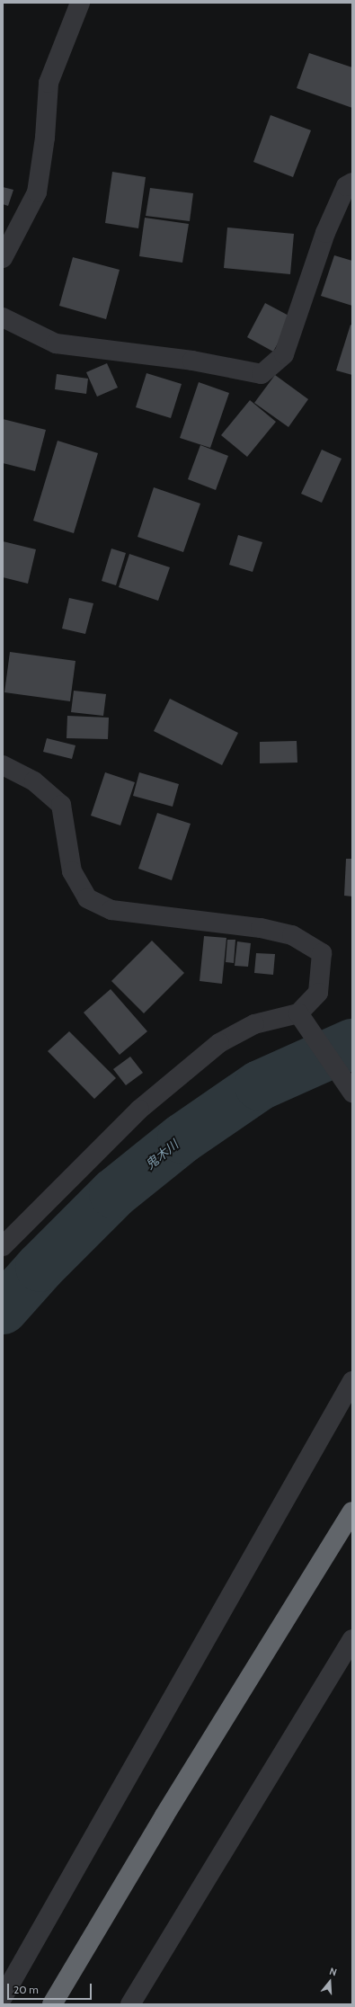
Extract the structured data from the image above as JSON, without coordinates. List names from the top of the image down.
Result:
{
  "water": ["鬼木川"],
  "scale_bar": "20 m",
  "north": "top"
}
